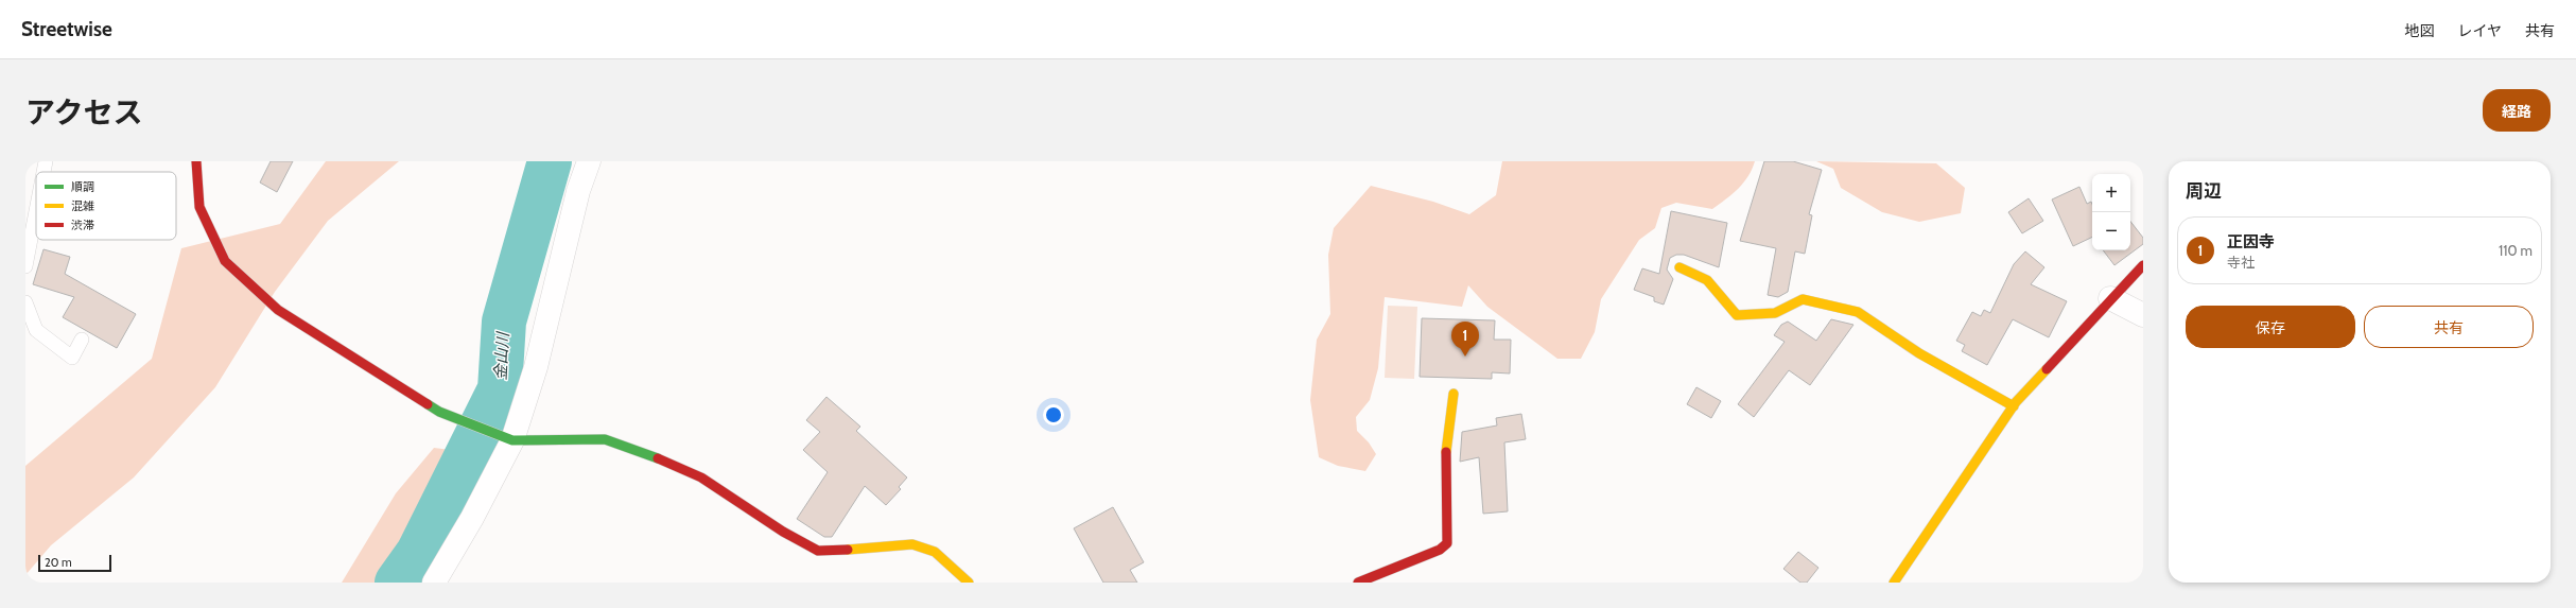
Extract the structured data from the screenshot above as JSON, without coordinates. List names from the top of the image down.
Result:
{
  "water": ["金山川"],
  "legend": ["順調", "混雑", "渋滞"],
  "scale_bar": "20 m",
  "page": {
    "header": "Streetwise",
    "nav": ["地図", "レイヤ", "共有"],
    "title": "アクセス",
    "buttons": [
      "経路",
      ["保存", "共有"]
    ],
    "heading": "周辺",
    "map_buttons": ["+", "−"],
    "list": [
      {
        "mark": "1",
        "name": "正因寺",
        "note": "寺社",
        "value": "110 m"
      }
    ],
    "pins": "1",
    "scale": "20 m"
  }
}
